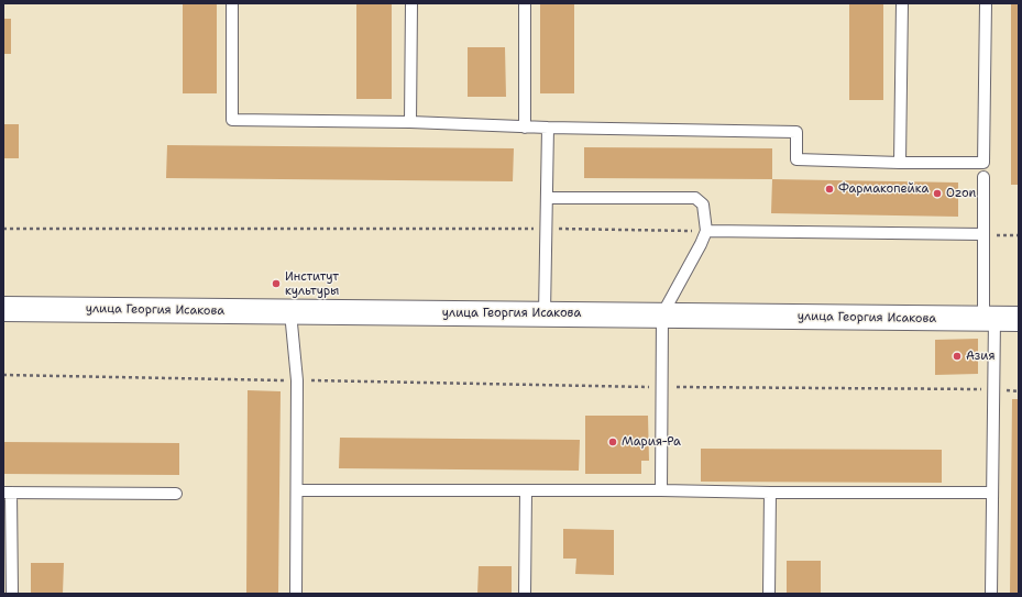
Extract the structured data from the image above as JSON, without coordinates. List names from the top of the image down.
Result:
{
  "streets": {
    "street": ["улица Георгия Исакова"]
  },
  "places": [
    "Фармакопейка",
    "Ozon",
    "Институт культуры",
    "Азия",
    "Мария-Ра"
  ]
}
